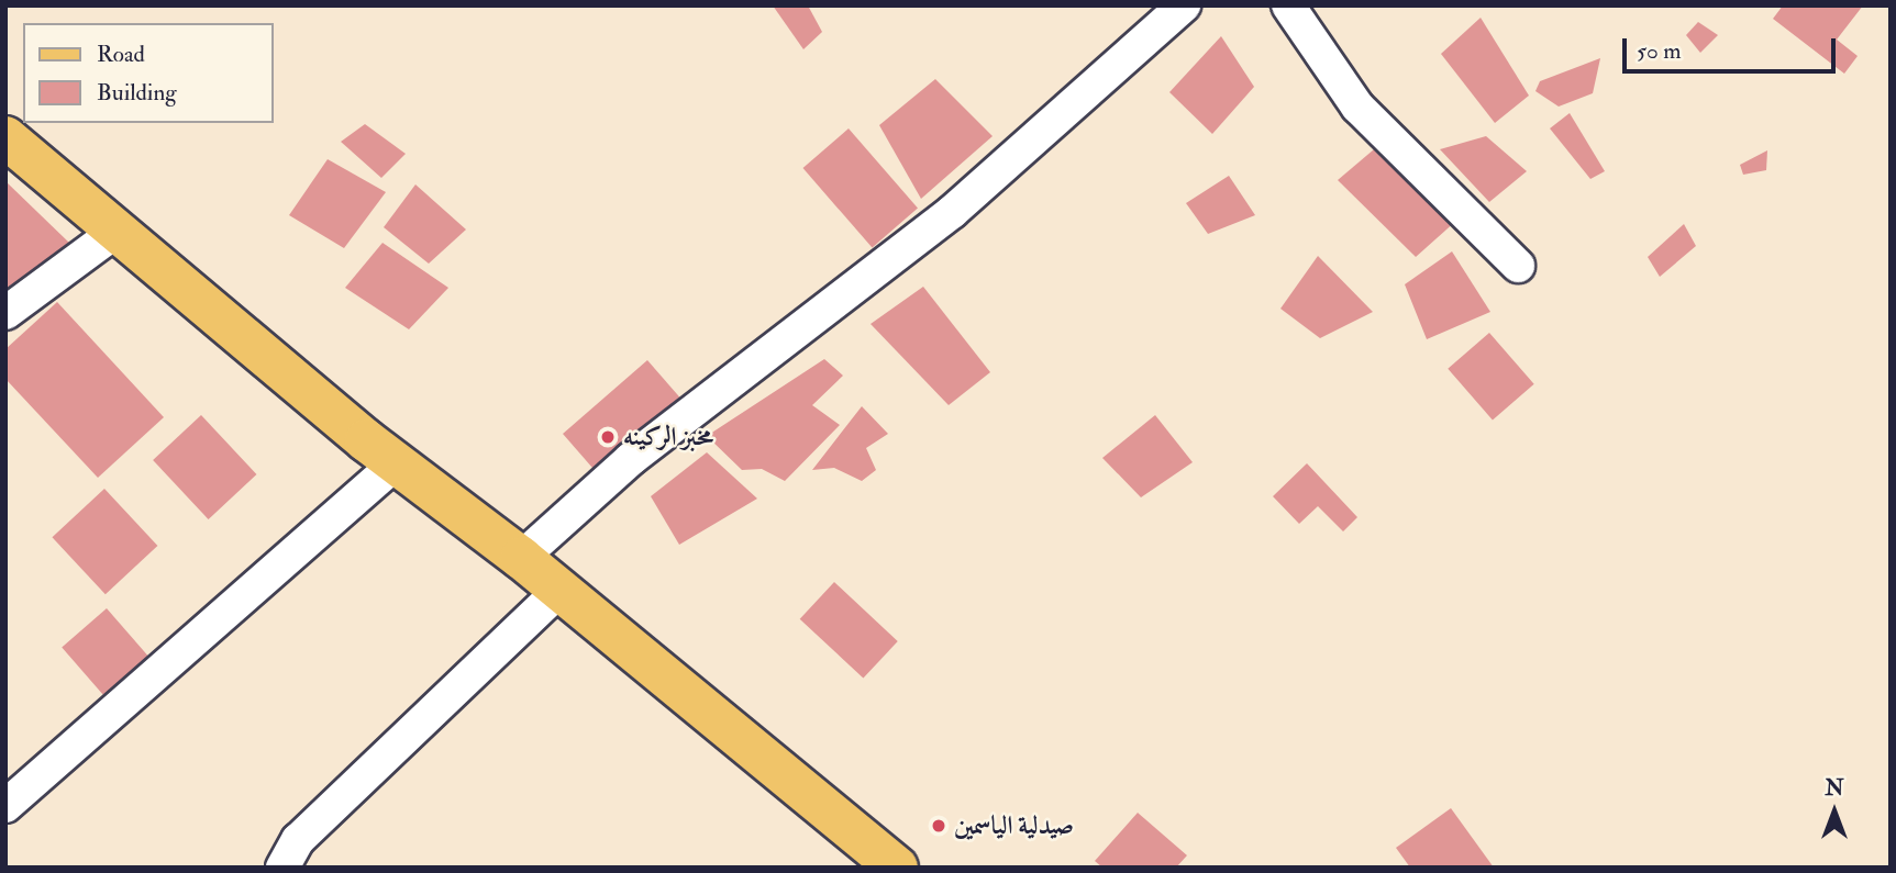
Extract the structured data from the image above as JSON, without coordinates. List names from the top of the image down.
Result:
{
  "places": ["مخبز الركينه", "صيدلية الياسمين"],
  "legend": ["Road", "Building"],
  "scale_bar": "50 m",
  "north": "top"
}
